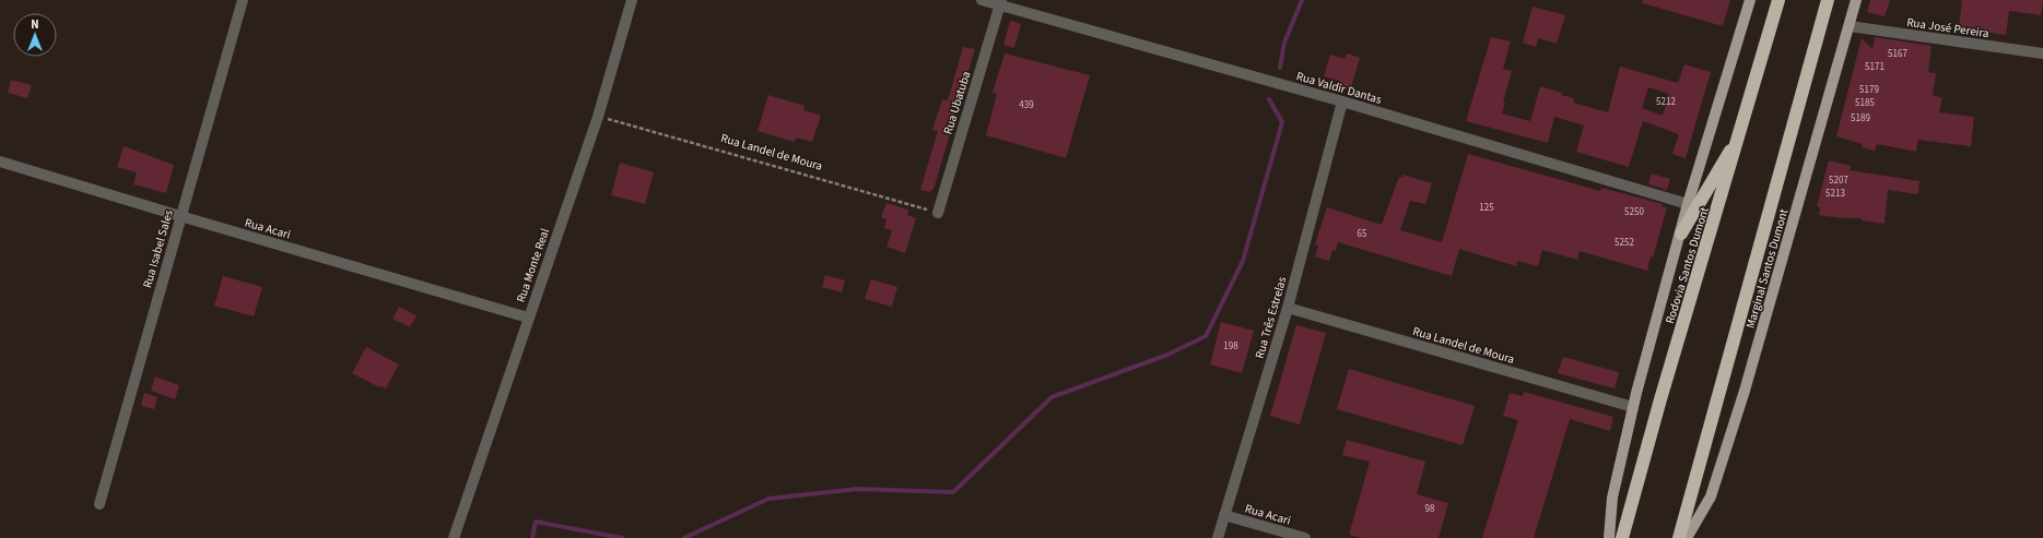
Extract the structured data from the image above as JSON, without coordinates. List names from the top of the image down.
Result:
{
  "streets": {
    "highway": ["Rodovia Santos Dumont"],
    "main road": ["Marginal Santos Dumont"],
    "street": [
      "Rua José Pereira",
      "Rua Valdir Dantas",
      "Rua Ubatuba",
      "Rua Landel de Moura",
      "Rua Acari",
      "Rua Isabel Sales",
      "Rua Monte Real",
      "Rua Três Estrelas"
    ]
  },
  "crossings": [
    ["Rua José Pereira", "Marginal Santos Dumont"],
    ["Rua Valdir Dantas", "Rua Ubatuba"],
    ["Rua Valdir Dantas", "Rua Três Estrelas"],
    ["Rua Ubatuba", "Rua Landel de Moura"],
    ["Rua Landel de Moura", "Rua Monte Real"],
    ["Rua Landel de Moura", "Rua Três Estrelas"],
    ["Rua Acari", "Rua Isabel Sales"],
    ["Rua Acari", "Rua Monte Real"],
    ["Rua Acari", "Rua Três Estrelas"]
  ],
  "house_numbers": [
    "5167",
    "5171",
    "5179",
    "5212",
    "5185",
    "439",
    "5189",
    "5207",
    "5213",
    "125",
    "5250",
    "65",
    "5252",
    "198",
    "98"
  ],
  "north": "top"
}
